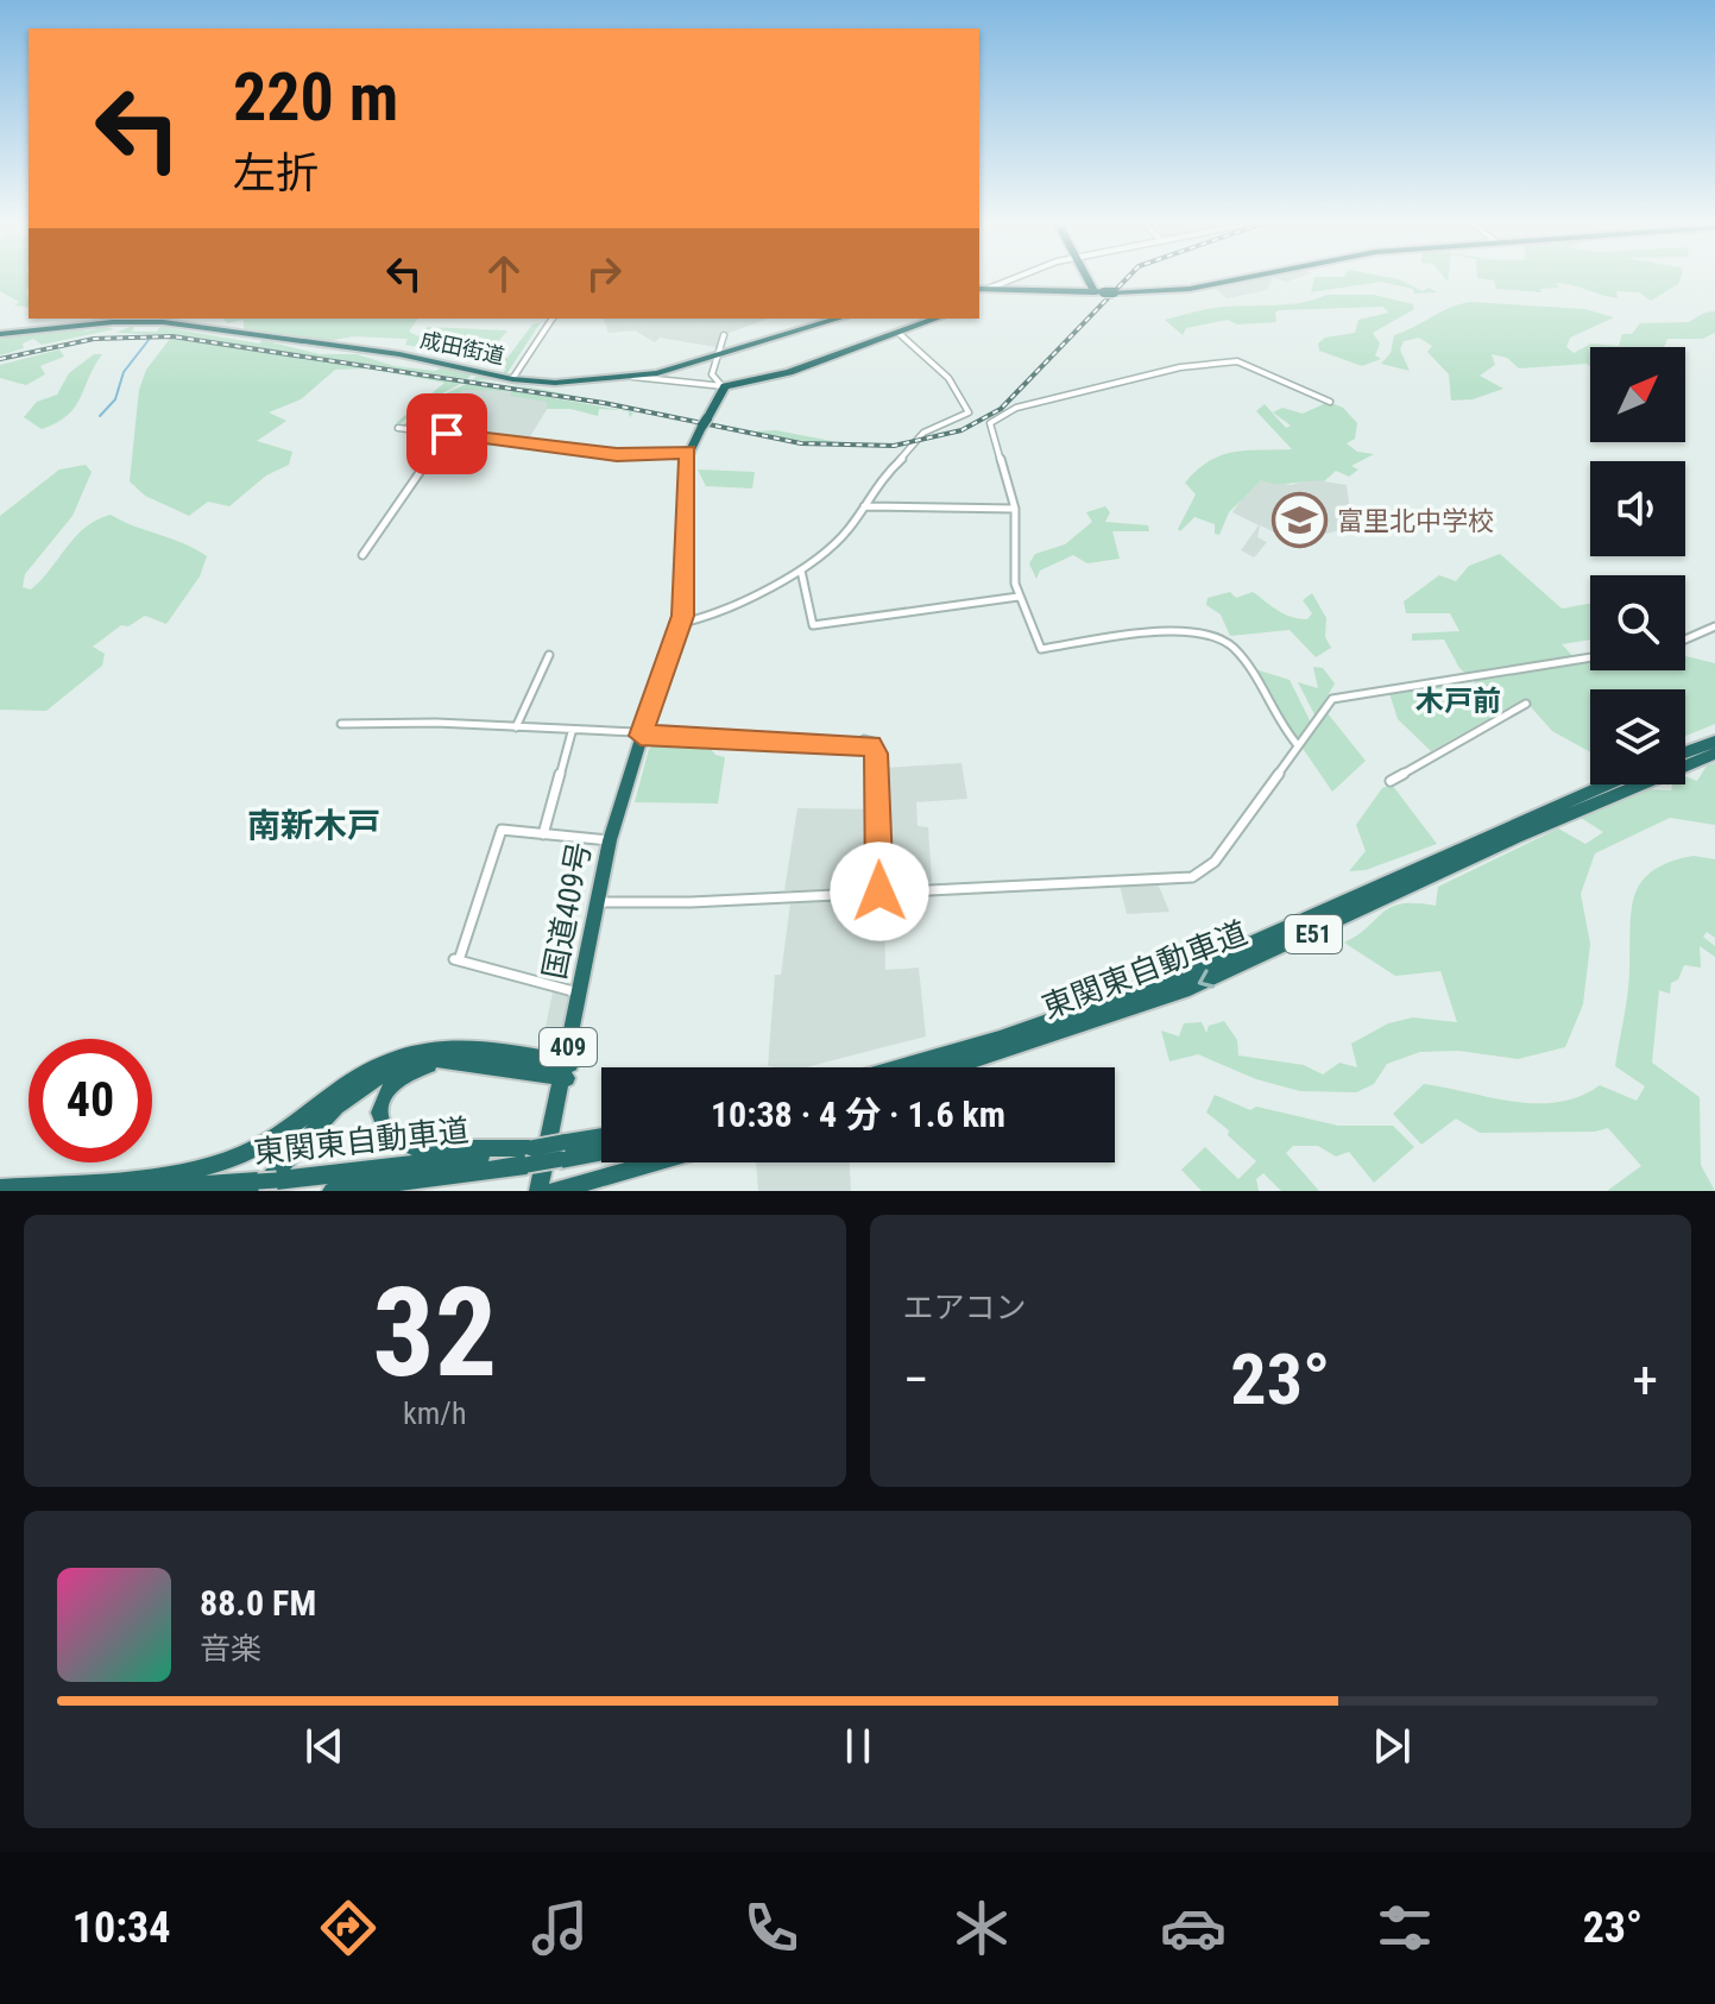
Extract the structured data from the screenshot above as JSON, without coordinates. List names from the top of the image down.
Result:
{
  "streets": {
    "highway": [
      "成田街道",
      "国道409号",
      "E51",
      "東関東自動車道",
      "409"
    ]
  },
  "districts": ["木戸前", "南新木戸"],
  "places": {
    "school or university": ["富里北中学校"]
  },
  "north": "top right",
  "page": {
    "turn": ["220 m", "左折"],
    "limit": "40",
    "trip": "10:38 · 4 分 · 1.6 km",
    "tile": [
      ["32", "km/h"],
      "エアコン"
    ],
    "heat": ["−", "23°", "+"],
    "song": ["88.0 FM", "音楽"],
    "tabs": ["10:34", "23°"]
  }
}
